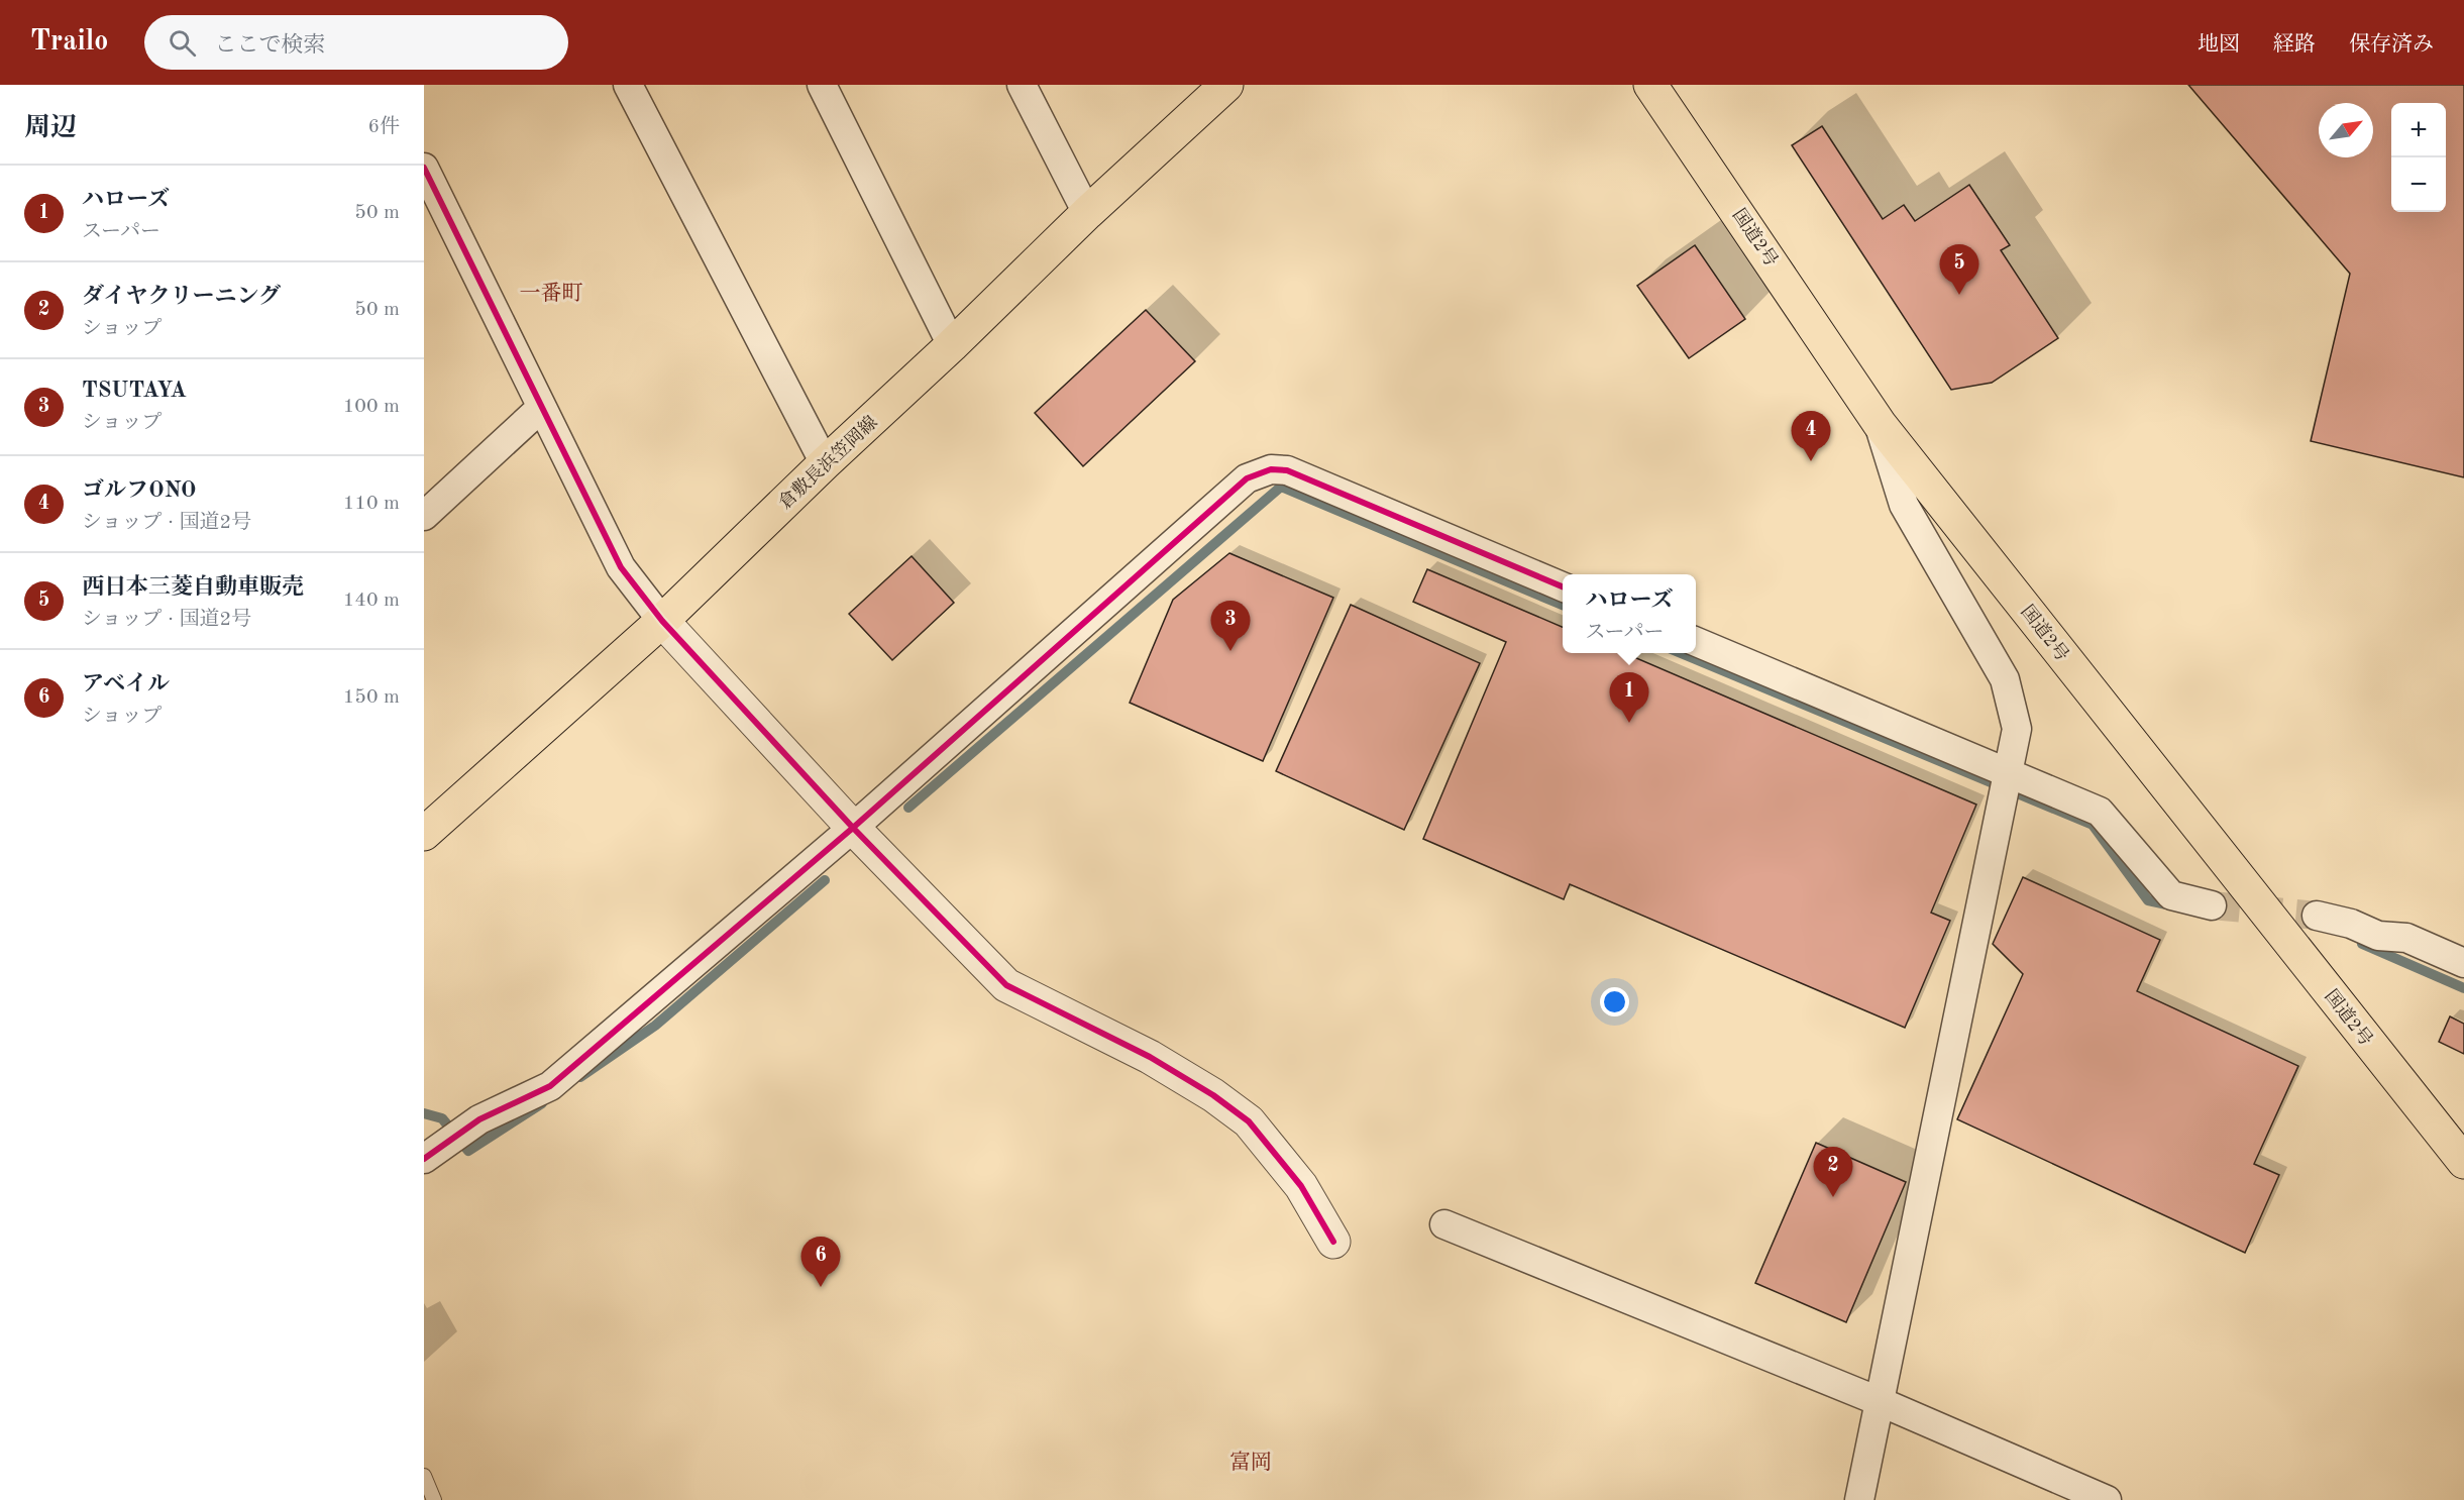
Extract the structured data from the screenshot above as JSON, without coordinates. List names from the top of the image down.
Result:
{
  "streets": {
    "main road": ["国道2号", "倉敷長浜笠岡線"]
  },
  "districts": ["一番町", "富岡"],
  "north": "top right",
  "page": {
    "header": "Trailo",
    "search": "ここで検索",
    "nav": ["地図", "経路", "保存済み"],
    "heading": ["周辺", "6件"],
    "map_buttons": ["+", "−"],
    "list": [
      {
        "mark": "1",
        "name": "ハローズ",
        "note": "スーパー",
        "value": "50 m"
      },
      {
        "mark": "2",
        "name": "ダイヤクリーニング",
        "note": "ショップ",
        "value": "50 m"
      },
      {
        "mark": "3",
        "name": "TSUTAYA",
        "note": "ショップ",
        "value": "100 m"
      },
      {
        "mark": "4",
        "name": "ゴルフONO",
        "note": "ショップ · 国道2号",
        "value": "110 m"
      },
      {
        "mark": "5",
        "name": "西日本三菱自動車販売",
        "note": "ショップ · 国道2号",
        "value": "140 m"
      },
      {
        "mark": "6",
        "name": "アベイル",
        "note": "ショップ",
        "value": "150 m"
      }
    ],
    "pins": [
      "5",
      "4",
      "3",
      "1",
      "2",
      "6"
    ],
    "popup": ["ハローズ", "スーパー"]
  }
}
